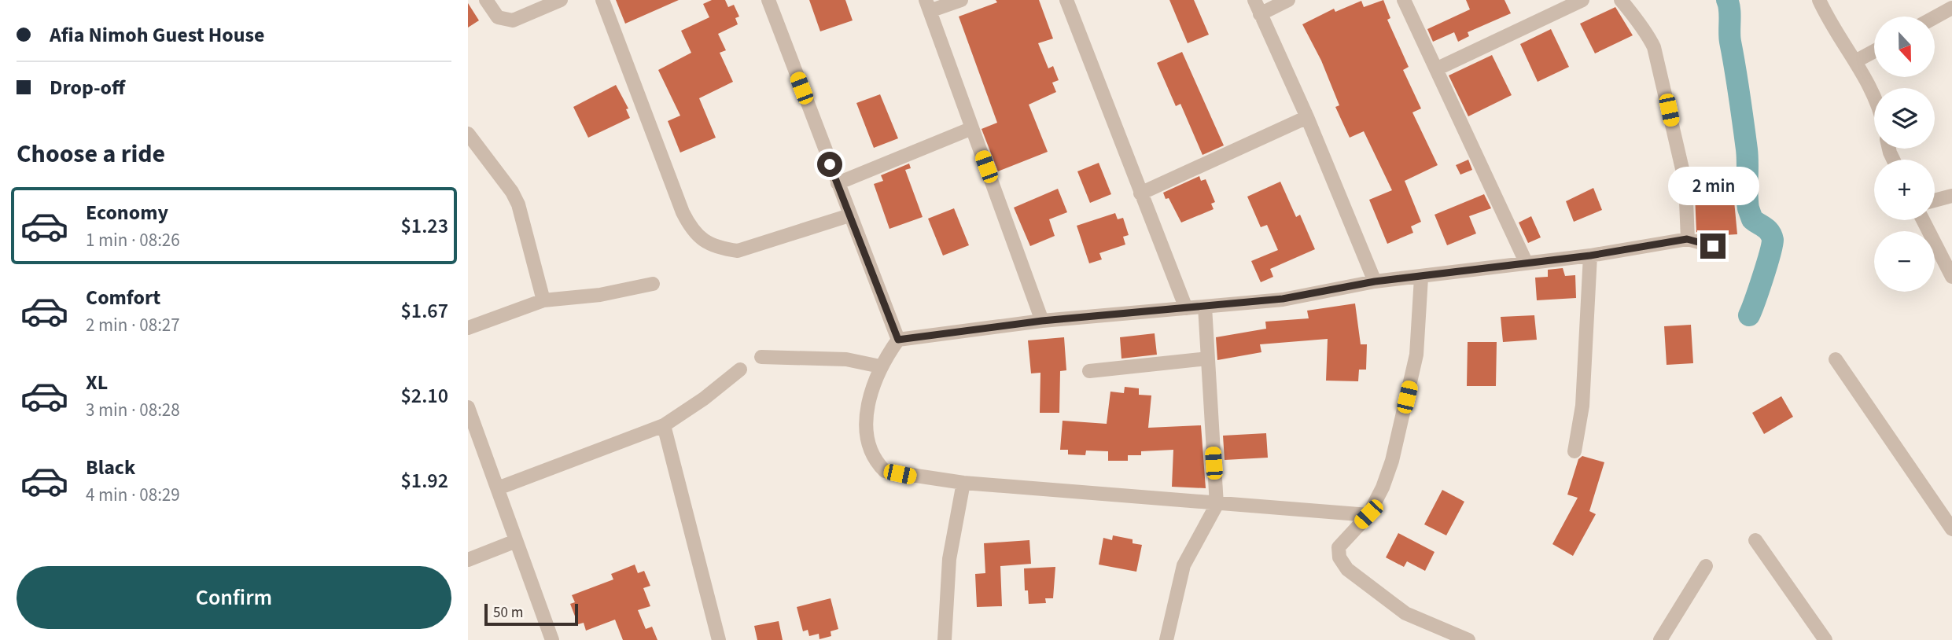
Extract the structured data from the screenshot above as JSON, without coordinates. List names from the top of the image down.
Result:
{
  "scale_bar": "50 m",
  "north": "bottom",
  "page": {
    "banner": ["Afia Nimoh Guest House", "Drop-off"],
    "map_buttons": ["+", "−"],
    "heading": "Choose a ride",
    "bubble": "2 min",
    "list": [
      {
        "name": "Economy",
        "note": "1 min · 08:26",
        "value": "$1.23"
      },
      {
        "name": "Comfort",
        "note": "2 min · 08:27",
        "value": "$1.67"
      },
      {
        "name": "XL",
        "note": "3 min · 08:28",
        "value": "$2.10"
      },
      {
        "name": "Black",
        "note": "4 min · 08:29",
        "value": "$1.92"
      }
    ],
    "buttons": "Confirm",
    "scale": "50 m"
  }
}
